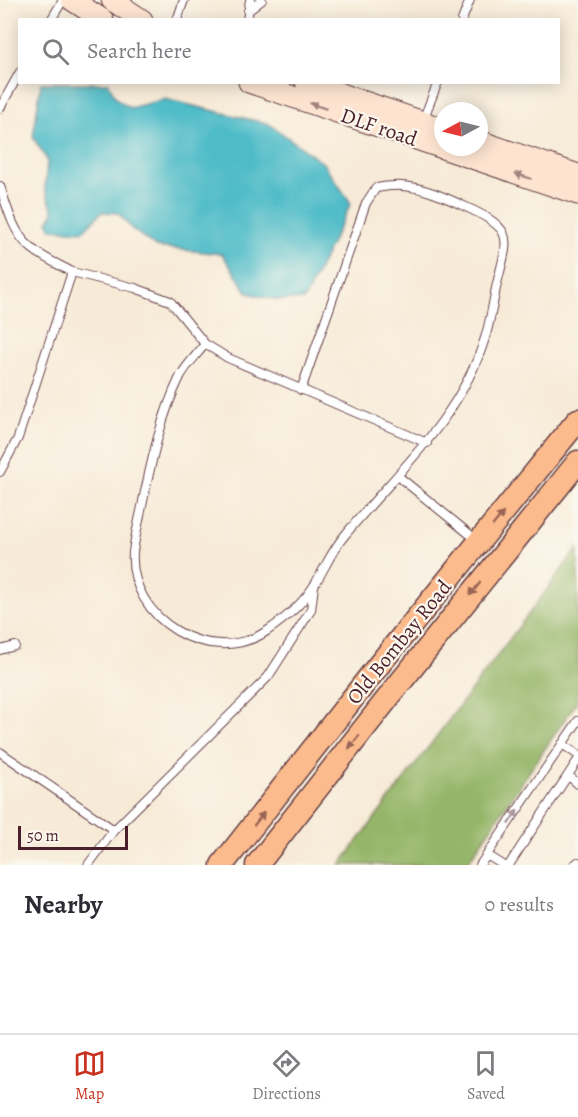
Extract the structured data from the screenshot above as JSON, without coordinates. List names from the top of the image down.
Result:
{
  "streets": {
    "main road": ["DLF road", "Old Bombay Road"]
  },
  "scale_bar": "50 m",
  "north": "left",
  "page": {
    "search": "Search here",
    "scale": "50 m",
    "heading": ["Nearby", "0 results"],
    "nav": ["Map", "Directions", "Saved"]
  }
}
